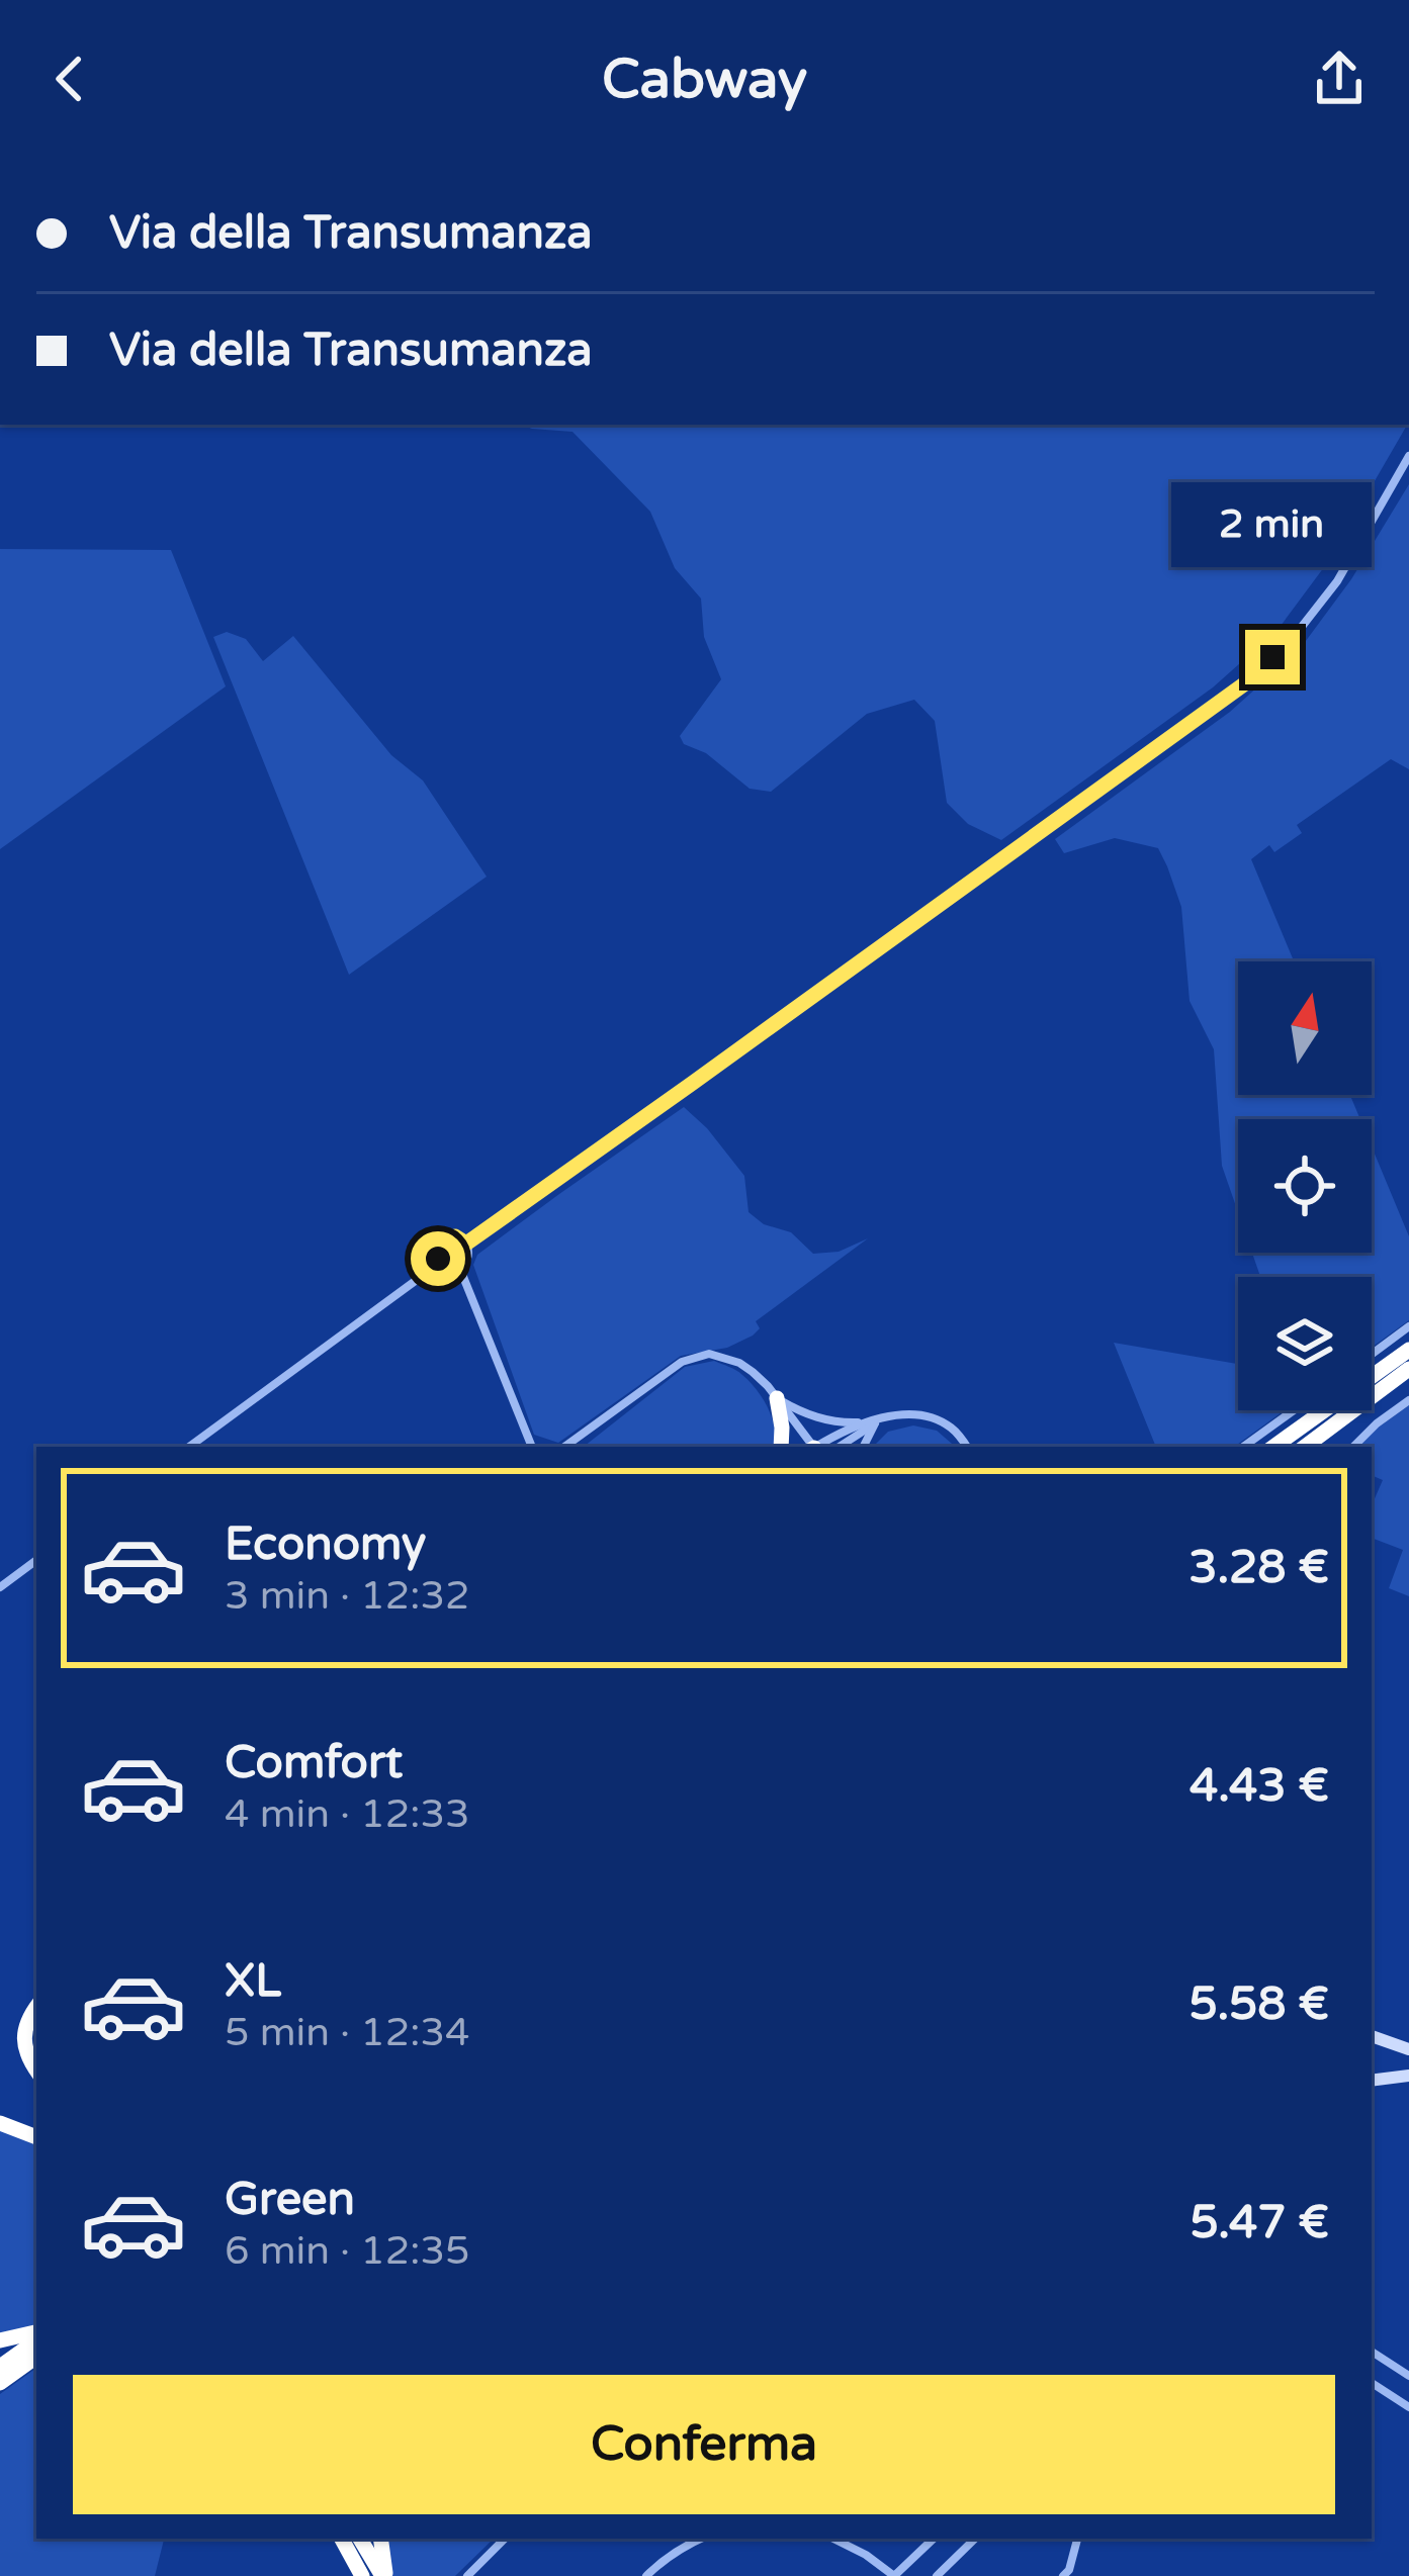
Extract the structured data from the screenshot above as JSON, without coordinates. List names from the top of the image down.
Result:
{
  "north": "top",
  "page": {
    "header": "Cabway",
    "banner": ["Via della Transumanza", "Via della Transumanza"],
    "bubble": "2 min",
    "list": [
      {
        "name": "Economy",
        "note": "3 min · 12:32",
        "value": "3.28 €"
      },
      {
        "name": "Comfort",
        "note": "4 min · 12:33",
        "value": "4.43 €"
      },
      {
        "name": "XL",
        "note": "5 min · 12:34",
        "value": "5.58 €"
      },
      {
        "name": "Green",
        "note": "6 min · 12:35",
        "value": "5.47 €"
      }
    ],
    "buttons": "Conferma"
  }
}
